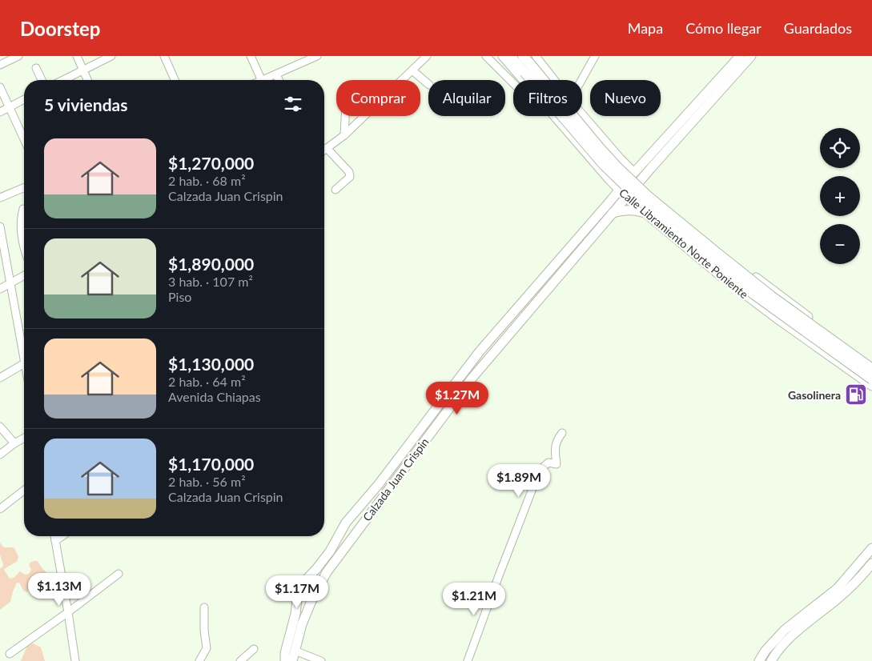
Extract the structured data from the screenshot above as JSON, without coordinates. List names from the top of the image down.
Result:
{
  "streets": {
    "highway": ["Calle Libramiento Norte Poniente"],
    "main road": ["Calzada Juan Crispin"]
  },
  "crossings": [
    ["Calle Libramiento Norte Poniente", "Calzada Juan Crispin"]
  ],
  "places": {
    "fuel station": ["Gasolinera"]
  },
  "page": {
    "header": "Doorstep",
    "nav": ["Mapa", "Cómo llegar", "Guardados"],
    "chip": [
      "Comprar",
      "Alquilar",
      "Filtros",
      "Nuevo"
    ],
    "heading": "5 viviendas",
    "map_buttons": ["+", "−"],
    "list": [
      {
        "name": "$1,270,000",
        "note": "2 hab. · 68 m² · Calzada Juan Crispin"
      },
      {
        "name": "$1,890,000",
        "note": "3 hab. · 107 m² · Piso"
      },
      {
        "name": "$1,130,000",
        "note": "2 hab. · 64 m² · Avenida Chiapas"
      },
      {
        "name": "$1,170,000",
        "note": "2 hab. · 56 m² · Calzada Juan Crispin"
      }
    ],
    "price": [
      "$1.27M",
      "$1.89M",
      "$1.13M",
      "$1.17M",
      "$1.21M"
    ]
  }
}
